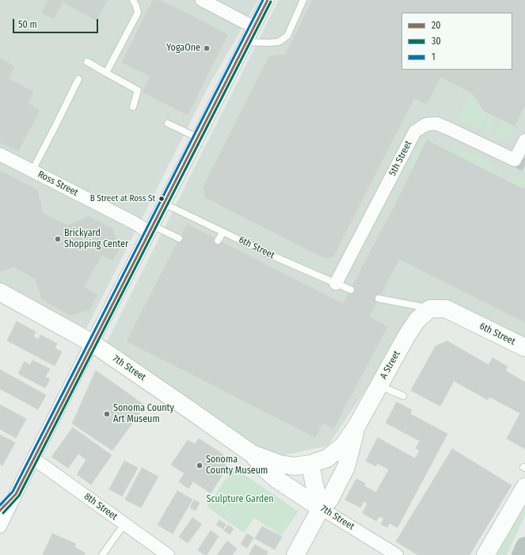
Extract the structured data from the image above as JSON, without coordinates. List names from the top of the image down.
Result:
{
  "streets": {
    "street": [
      "5th Street",
      "Ross Street",
      "6th Street",
      "A Street",
      "7th Street",
      "8th Street"
    ]
  },
  "crossings": [
    ["5th Street", "6th Street"],
    ["6th Street", "A Street"],
    ["A Street", "7th Street"]
  ],
  "parks": ["Sculpture Garden"],
  "places": [
    "YogaOne",
    "B Street at Ross St",
    "Brickyard Shopping Center",
    "Sonoma County Art Museum",
    "Sonoma County Museum"
  ],
  "lines": ["transit line 20", "transit line 1", "transit line 30"],
  "legend": ["20", "30", "1"],
  "scale_bar": "50 m"
}
